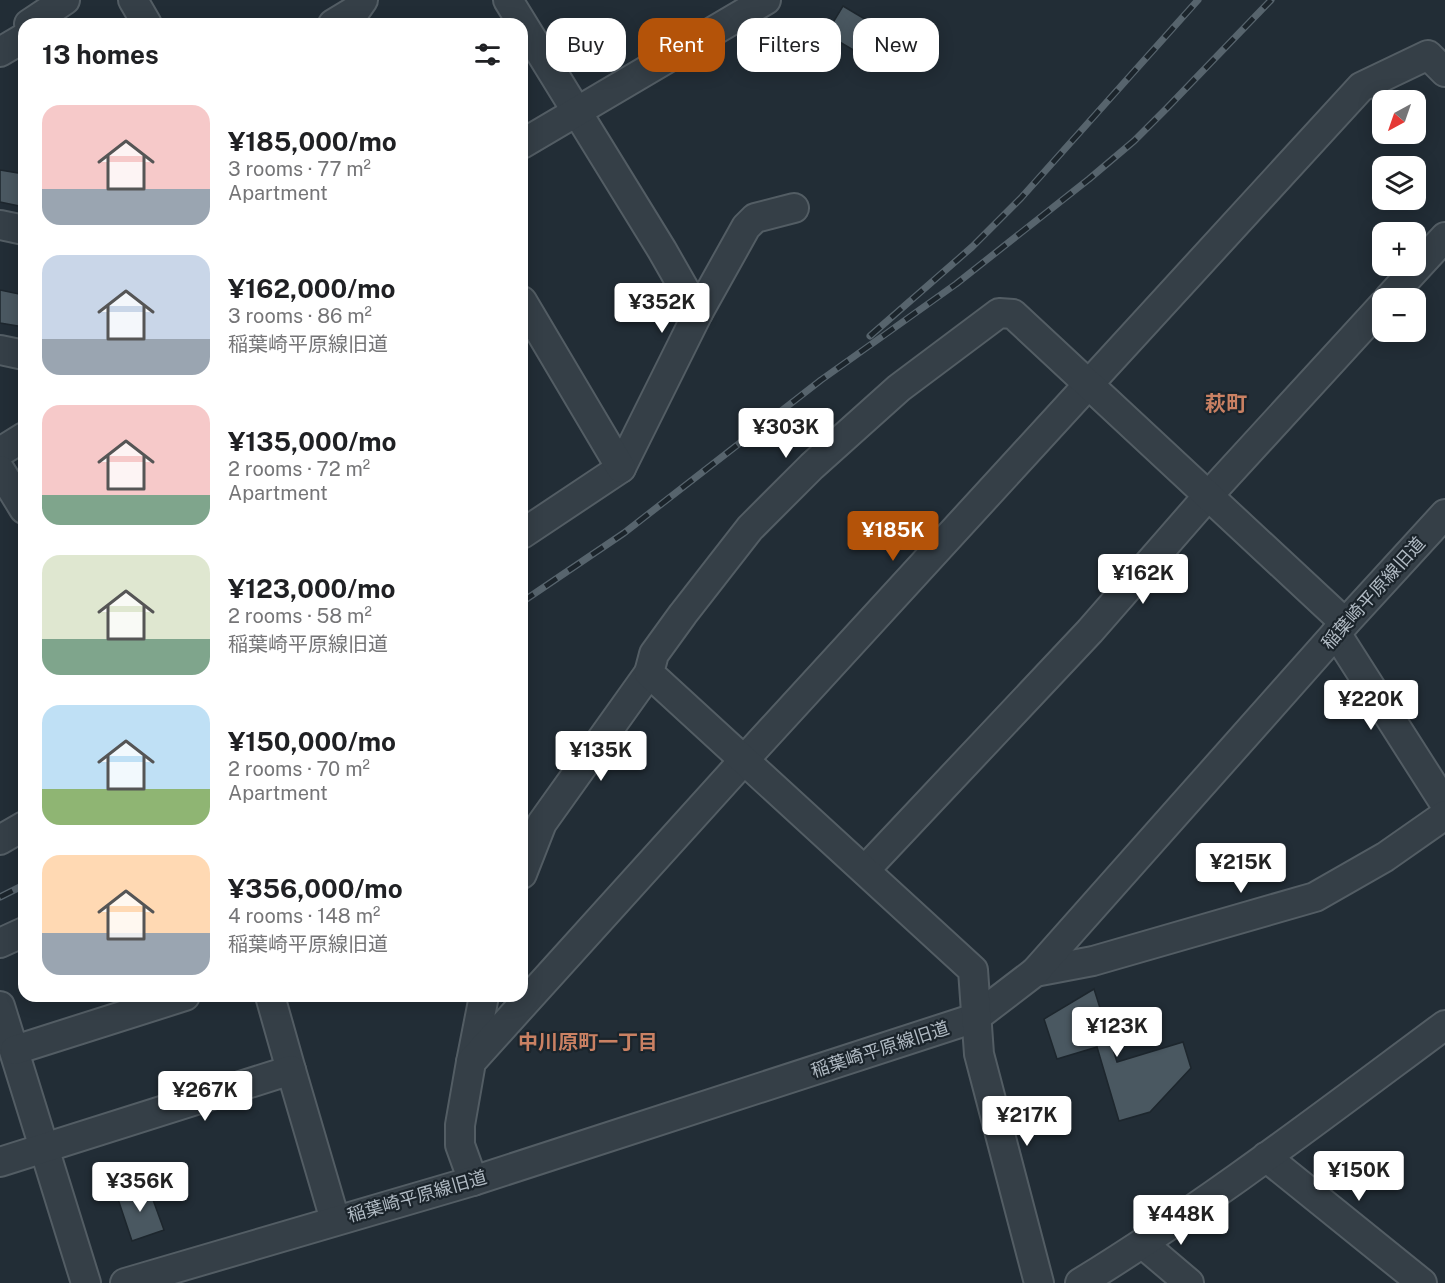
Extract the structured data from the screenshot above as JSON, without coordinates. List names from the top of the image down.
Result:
{
  "streets": {
    "street": ["稲葉崎平原線旧道"]
  },
  "districts": ["萩町", "中川原町一丁目"],
  "north": "bottom left",
  "page": {
    "chip": [
      "Buy",
      "Rent",
      "Filters",
      "New"
    ],
    "heading": "13 homes",
    "map_buttons": ["+", "−"],
    "list": [
      {
        "name": "¥185,000/mo",
        "note": "3 rooms · 77 m² · Apartment"
      },
      {
        "name": "¥162,000/mo",
        "note": "3 rooms · 86 m² · 稲葉崎平原線旧道"
      },
      {
        "name": "¥135,000/mo",
        "note": "2 rooms · 72 m² · Apartment"
      },
      {
        "name": "¥123,000/mo",
        "note": "2 rooms · 58 m² · 稲葉崎平原線旧道"
      },
      {
        "name": "¥150,000/mo",
        "note": "2 rooms · 70 m² · Apartment"
      },
      {
        "name": "¥356,000/mo",
        "note": "4 rooms · 148 m² · 稲葉崎平原線旧道"
      }
    ],
    "price": [
      "¥352K",
      "¥303K",
      "¥185K",
      "¥162K",
      "¥220K",
      "¥135K",
      "¥215K",
      "¥123K",
      "¥267K",
      "¥217K",
      "¥150K",
      "¥356K",
      "¥448K"
    ]
  }
}
